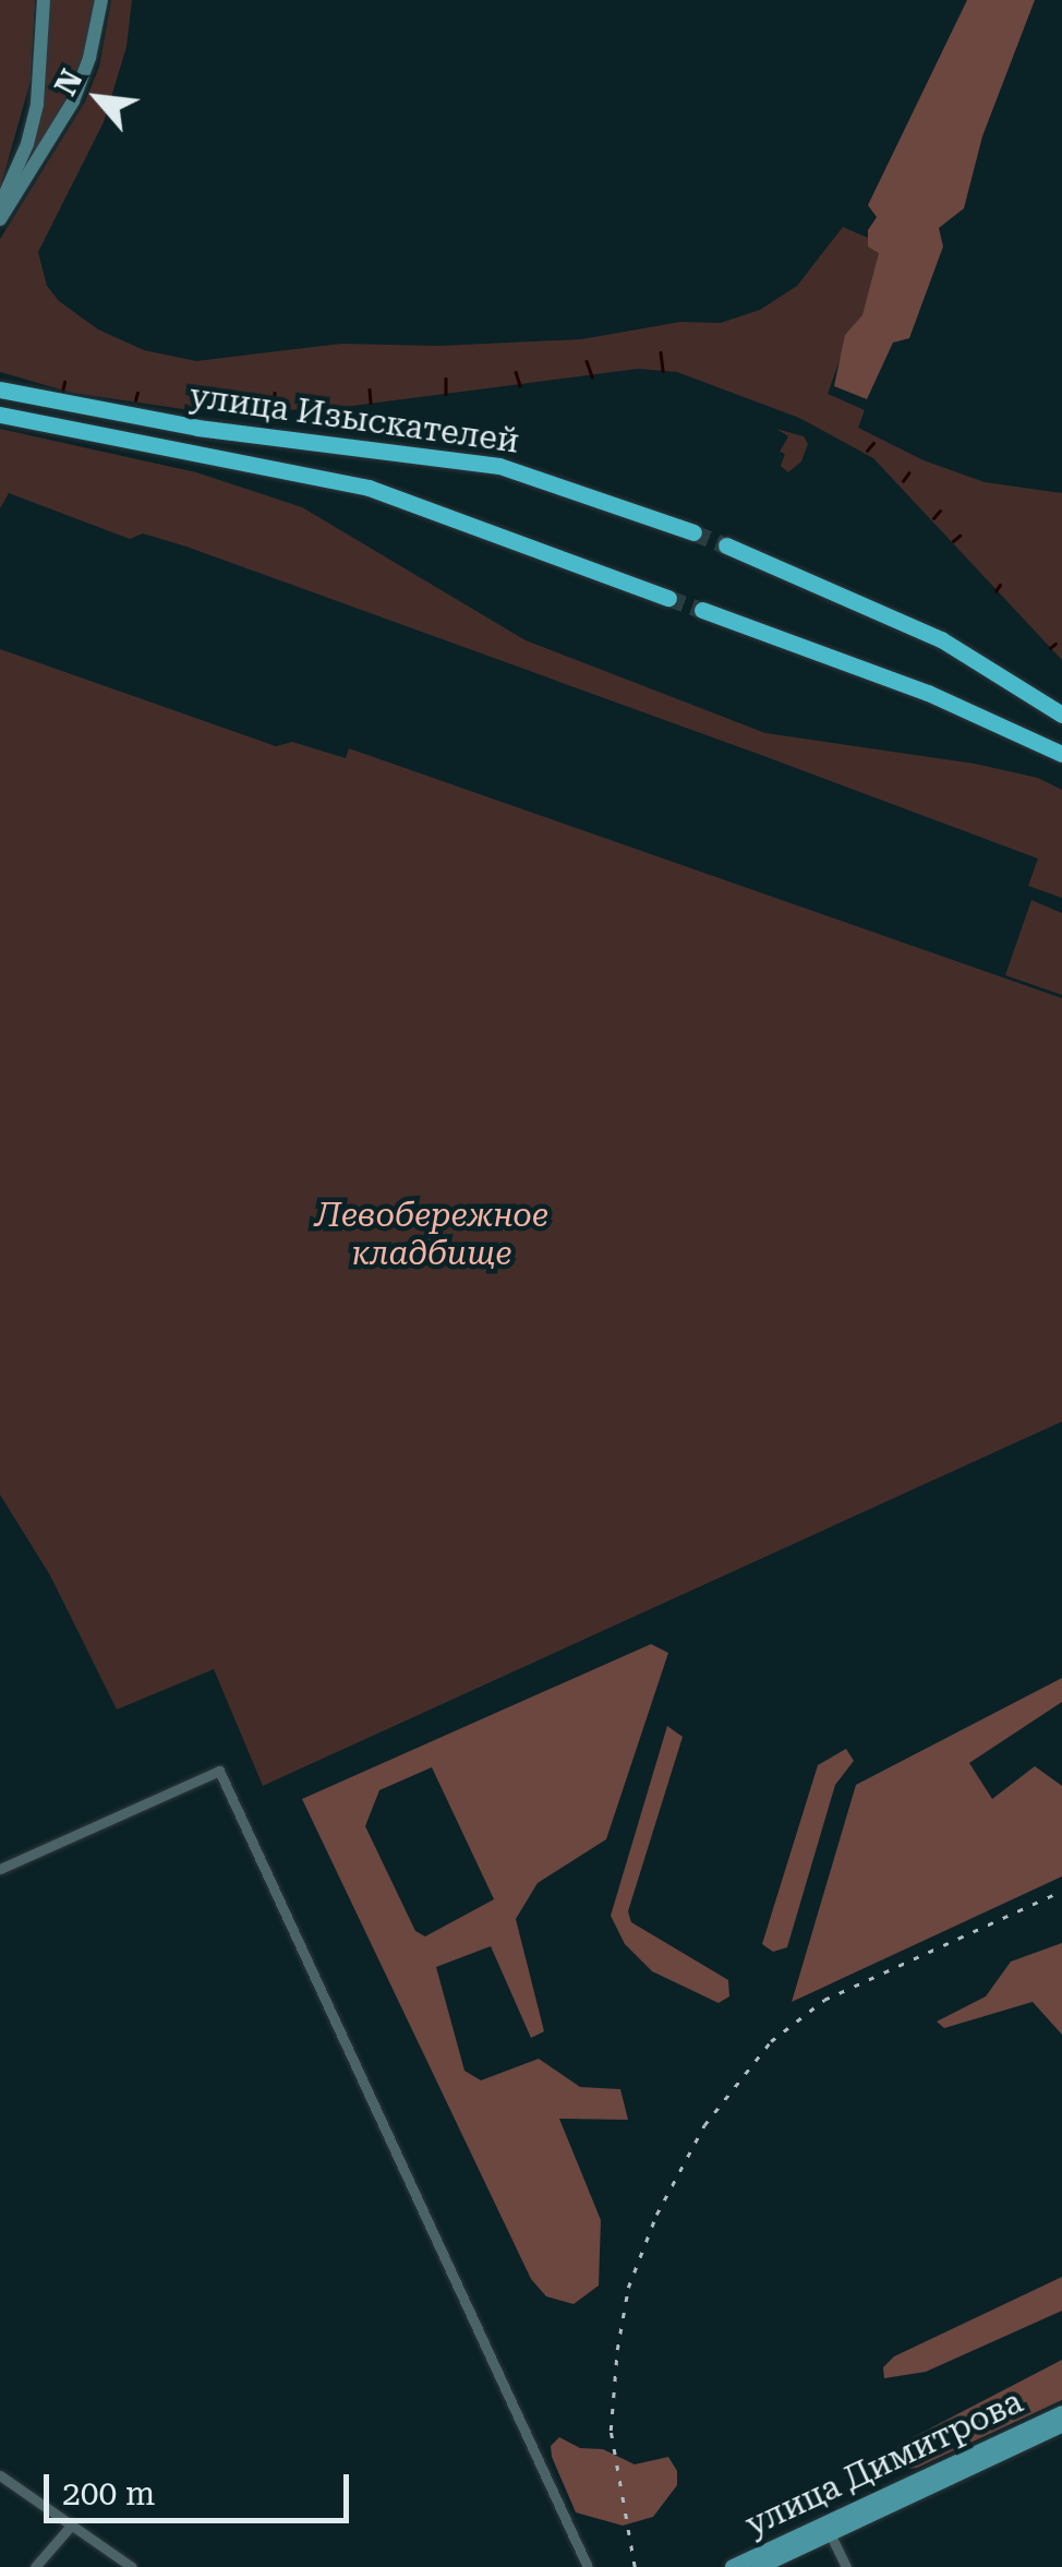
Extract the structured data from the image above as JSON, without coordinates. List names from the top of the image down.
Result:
{
  "streets": {
    "highway": ["улица Изыскателей"],
    "main road": ["улица Димитрова"]
  },
  "parks": ["Левобережное кладбище"],
  "scale_bar": "200 m",
  "north": "top left"
}
